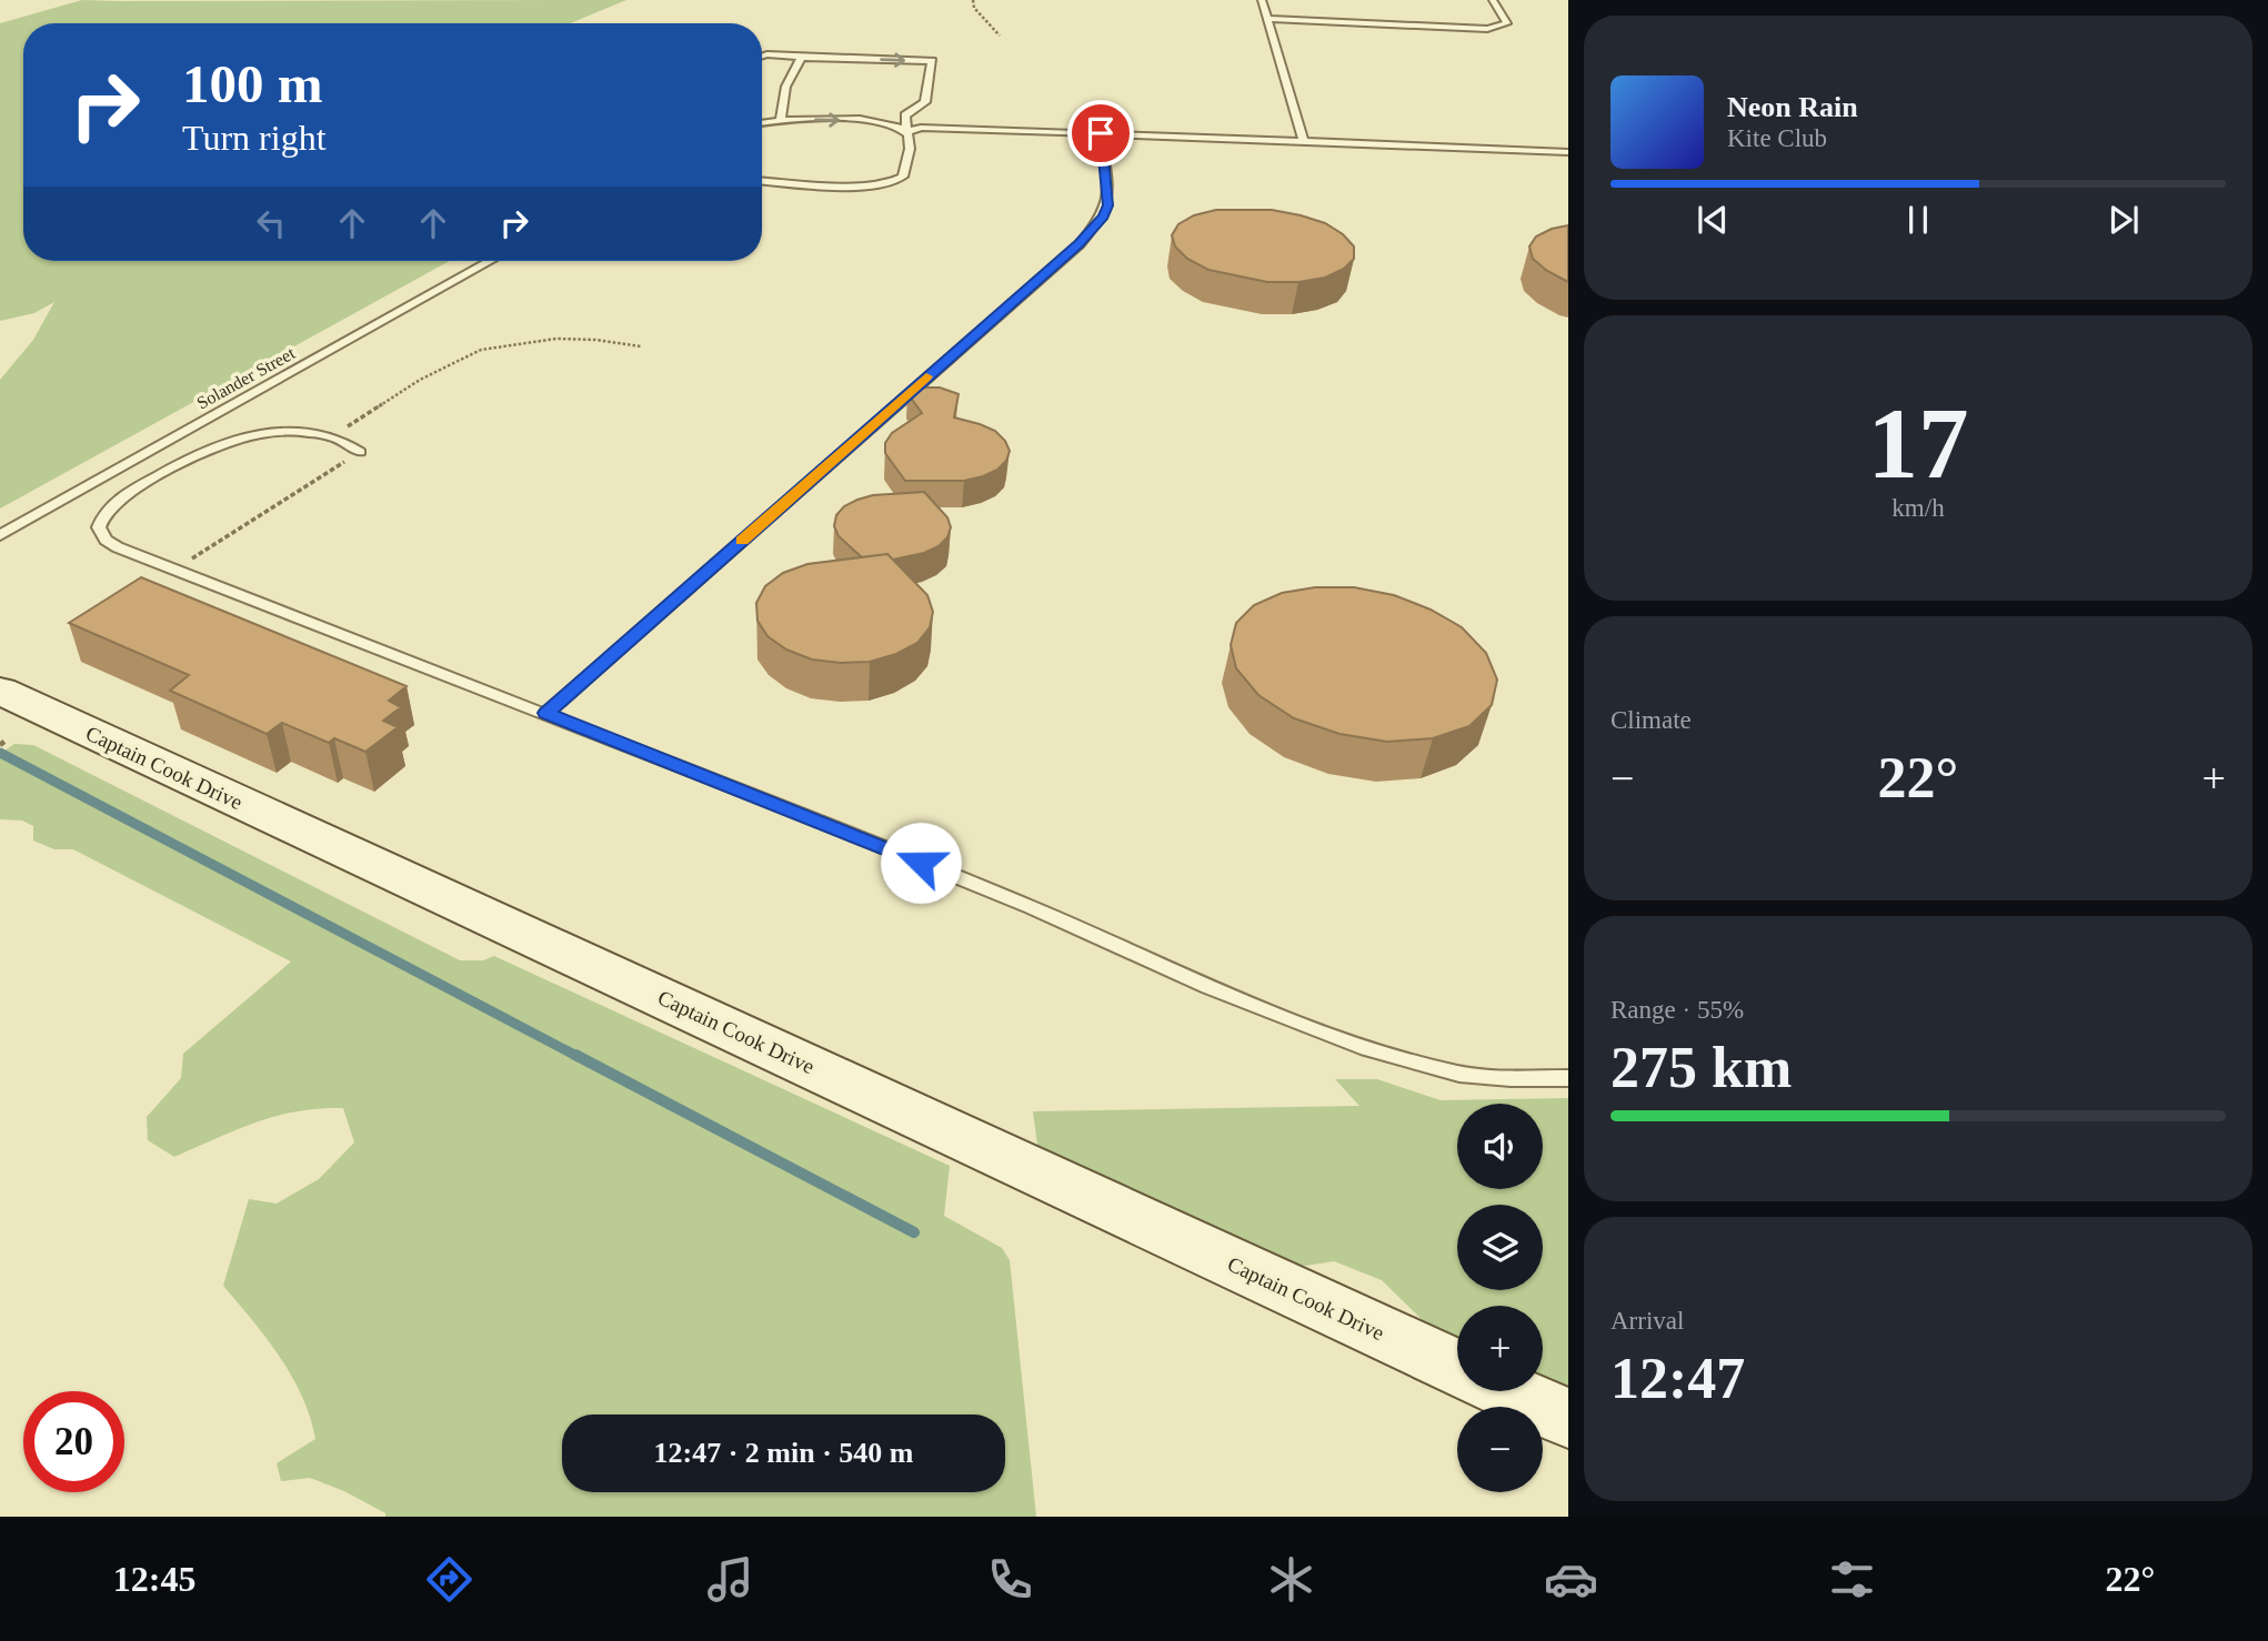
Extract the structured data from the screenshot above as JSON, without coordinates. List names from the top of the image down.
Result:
{
  "streets": {
    "main road": ["Captain Cook Drive"],
    "lane": ["Solander Street"]
  },
  "page": {
    "turn": ["100 m", "Turn right"],
    "song": ["Neon Rain", "Kite Club"],
    "tile": [
      ["17", "km/h"],
      "Climate",
      ["Range · 55%", "275 km"],
      ["Arrival", "12:47"]
    ],
    "heat": ["−", "22°", "+"],
    "map_buttons": ["+", "−"],
    "limit": "20",
    "trip": "12:47 · 2 min · 540 m",
    "tabs": ["12:45", "22°"]
  }
}
